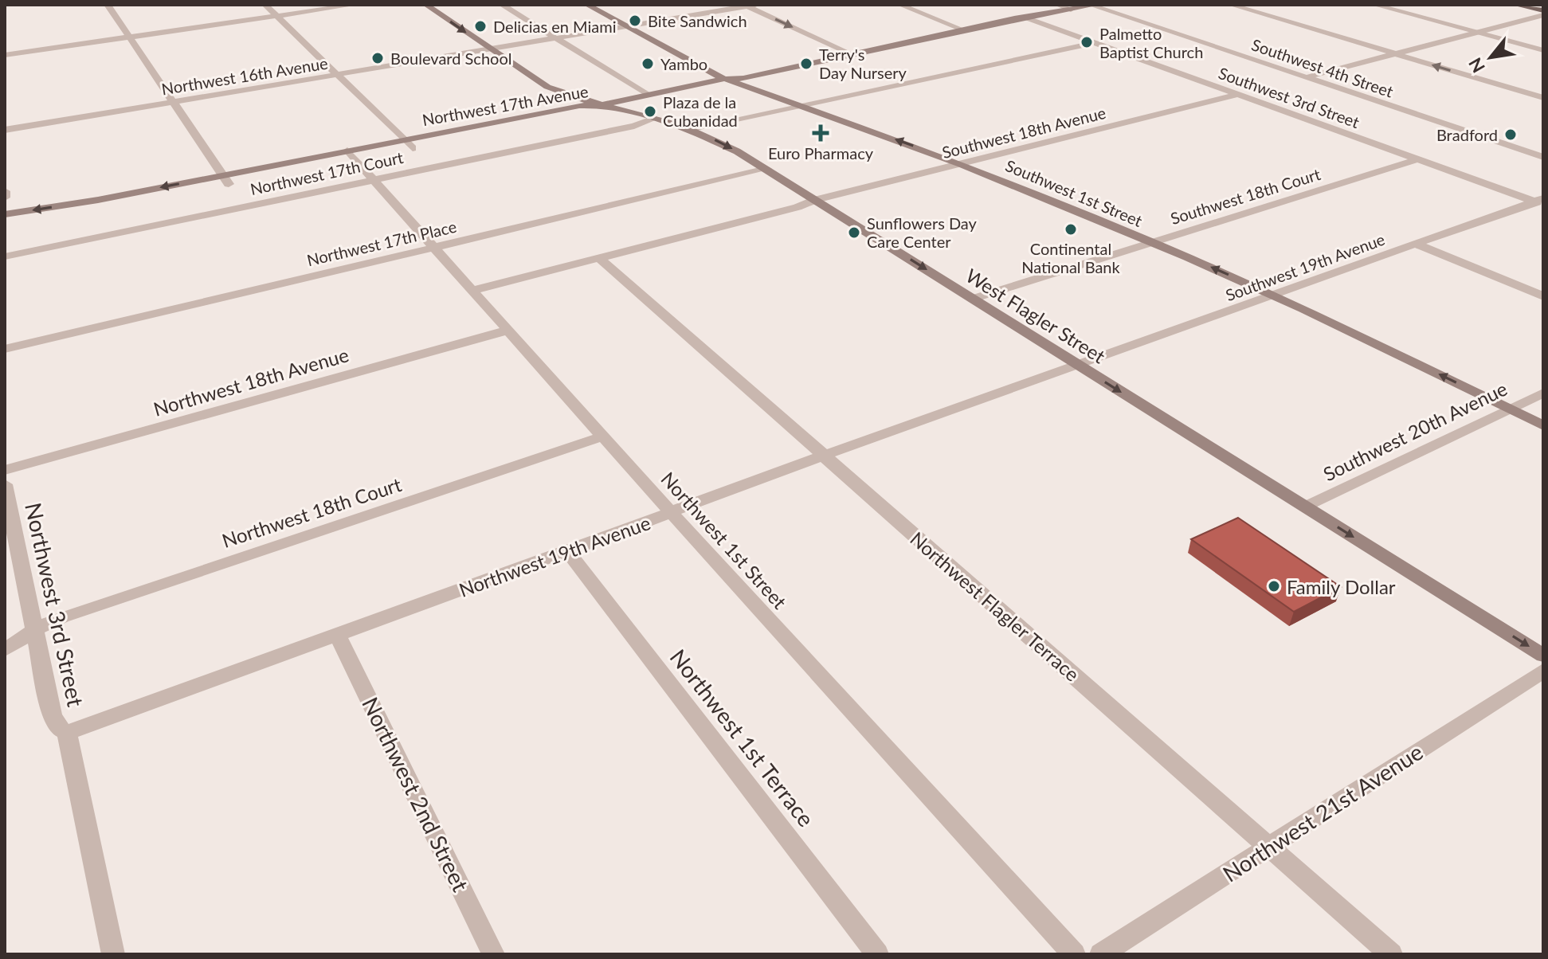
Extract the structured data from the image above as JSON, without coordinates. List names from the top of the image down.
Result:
{
  "streets": {
    "main road": ["Northwest 17th Avenue", "Southwest 1st Street", "West Flagler Street"],
    "street": [
      "Southwest 4th Street",
      "Northwest 16th Avenue",
      "Southwest 3rd Street",
      "Southwest 18th Avenue",
      "Northwest 17th Court",
      "Southwest 18th Court",
      "Northwest 17th Place",
      "Southwest 19th Avenue",
      "Northwest 18th Avenue",
      "Southwest 20th Avenue",
      "Northwest 18th Court",
      "Northwest 1st Street",
      "Northwest 19th Avenue",
      "Northwest 3rd Street",
      "Northwest Flagler Terrace",
      "Northwest 1st Terrace",
      "Northwest 2nd Street",
      "Northwest 21st Avenue"
    ]
  },
  "crossings": [
    ["Northwest 16th Avenue", "Southwest 1st Street"],
    ["Northwest 16th Avenue", "West Flagler Street"],
    ["Southwest 3rd Street", "Southwest 18th Avenue"],
    ["Southwest 3rd Street", "Southwest 18th Court"],
    ["Southwest 3rd Street", "Southwest 19th Avenue"],
    ["Northwest 17th Avenue", "West Flagler Street"],
    ["Northwest 17th Avenue", "Northwest 1st Street"],
    ["Southwest 18th Avenue", "Southwest 1st Street"],
    ["Southwest 18th Avenue", "West Flagler Street"],
    ["Northwest 17th Court", "West Flagler Street"],
    ["Northwest 17th Court", "Northwest 1st Street"],
    ["Southwest 1st Street", "Southwest 18th Court"],
    ["Southwest 1st Street", "Southwest 19th Avenue"],
    ["Southwest 1st Street", "Southwest 20th Avenue"],
    ["Southwest 18th Court", "West Flagler Street"],
    ["Northwest 17th Place", "West Flagler Street"],
    ["Northwest 17th Place", "Northwest 1st Street"],
    ["Southwest 19th Avenue", "West Flagler Street"],
    ["Southwest 19th Avenue", "Northwest 19th Avenue"],
    ["West Flagler Street", "Southwest 20th Avenue"],
    ["West Flagler Street", "Northwest 19th Avenue"],
    ["Northwest 18th Avenue", "Northwest 1st Street"],
    ["Northwest 18th Court", "Northwest 1st Street"],
    ["Northwest 18th Court", "Northwest 3rd Street"],
    ["Northwest 1st Street", "Northwest 19th Avenue"],
    ["Northwest 19th Avenue", "Northwest 3rd Street"],
    ["Northwest 19th Avenue", "Northwest Flagler Terrace"],
    ["Northwest 19th Avenue", "Northwest 1st Terrace"],
    ["Northwest 19th Avenue", "Northwest 2nd Street"],
    ["Northwest Flagler Terrace", "Northwest 21st Avenue"]
  ],
  "one_way": ["Southwest 1st Street", "West Flagler Street"],
  "places": {
    "other": [
      "Bite Sandwich",
      "Delicias en Miami",
      "Palmetto Baptist Church",
      "Boulevard School",
      "Yambo",
      "Terry's Day Nursery",
      "Plaza de la Cubanidad",
      "Bradford",
      "Continental National Bank",
      "Sunflowers Day Care Center",
      "Family Dollar"
    ],
    "health": ["Euro Pharmacy"]
  },
  "north": "bottom left"
}
